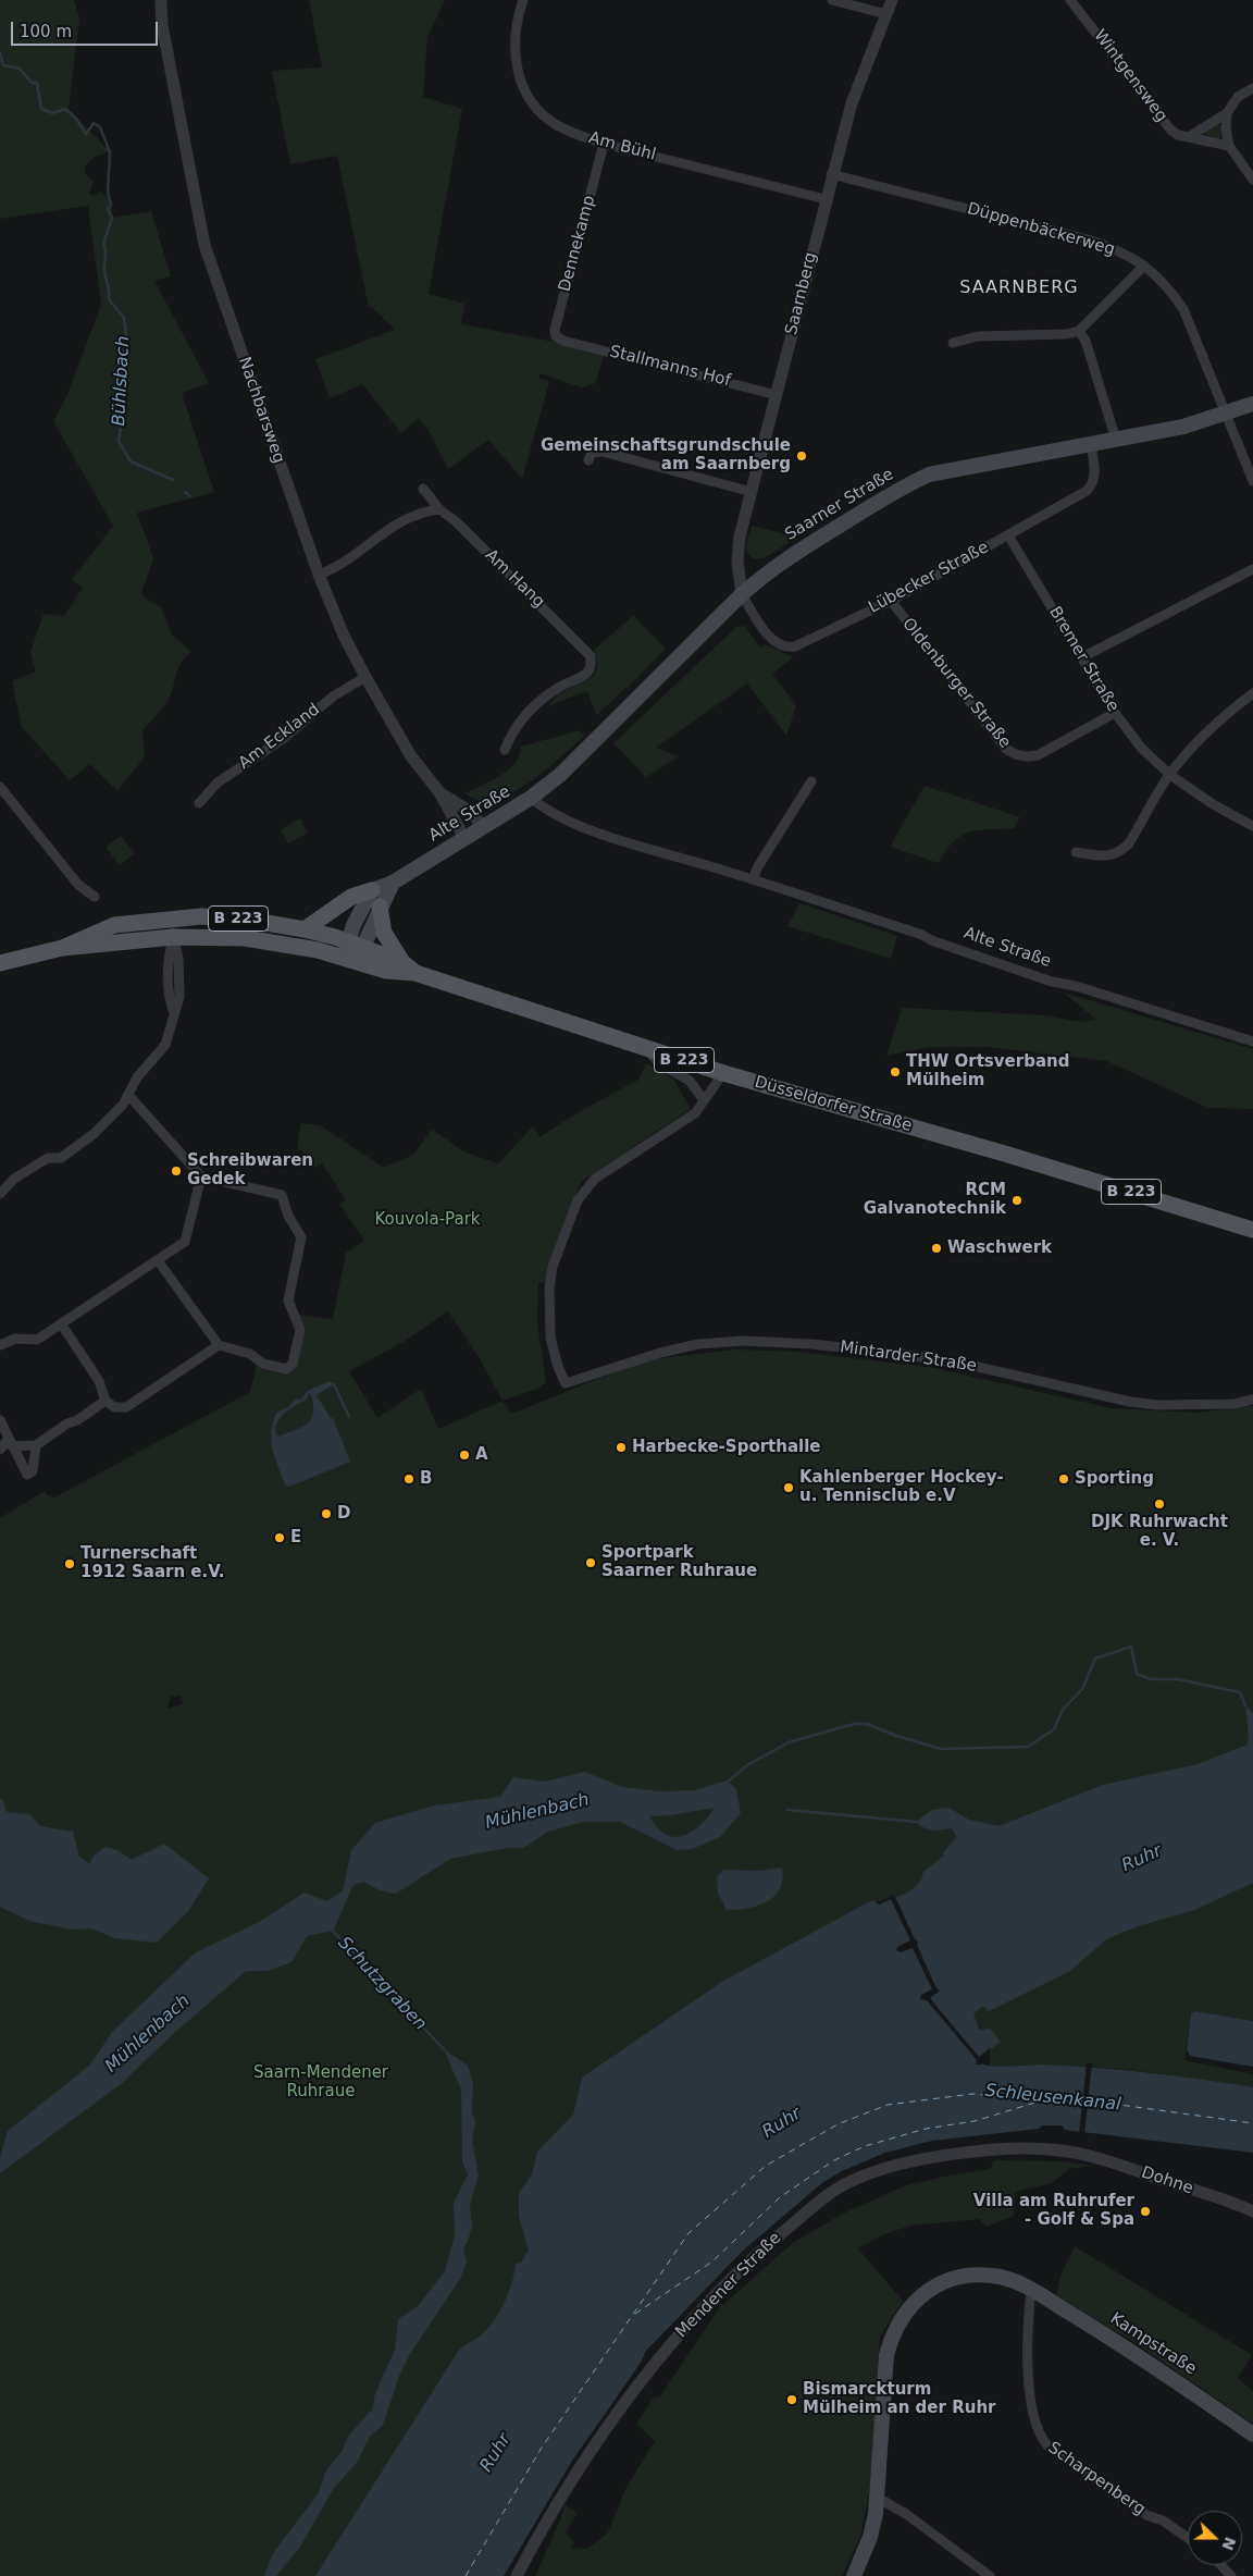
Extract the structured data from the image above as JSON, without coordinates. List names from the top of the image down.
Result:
{
  "streets": {
    "main road": [
      "Saarner Straße",
      "Alte Straße",
      "B 223",
      "Düsseldorfer Straße",
      "Kampstraße"
    ],
    "street": [
      "Wintgensweg",
      "Am Bühl",
      "Düppenbäckerweg",
      "Dennekamp",
      "Saarnberg",
      "Stallmanns Hof",
      "Nachbarsweg",
      "Lübecker Straße",
      "Am Hang",
      "Bremer Straße",
      "Oldenburger Straße",
      "Am Eckland",
      "Mintarder Straße",
      "Dohne",
      "Mendener Straße",
      "Scharpenberg"
    ]
  },
  "crossings": [
    ["Am Bühl", "Dennekamp"],
    ["Am Bühl", "Saarnberg"],
    ["Düppenbäckerweg", "Saarnberg"],
    ["Düppenbäckerweg", "Saarner Straße"],
    ["Dennekamp", "Stallmanns Hof"],
    ["Saarnberg", "Stallmanns Hof"],
    ["Saarnberg", "Saarner Straße"],
    ["Saarnberg", "Lübecker Straße"],
    ["Nachbarsweg", "Am Eckland"],
    ["Nachbarsweg", "Alte Straße"],
    ["Saarner Straße", "Lübecker Straße"],
    ["Saarner Straße", "Alte Straße"],
    ["Lübecker Straße", "Bremer Straße"],
    ["Lübecker Straße", "Oldenburger Straße"],
    ["Bremer Straße", "Oldenburger Straße"],
    ["B 223", "Düsseldorfer Straße"],
    ["Dohne", "Mendener Straße"],
    ["Kampstraße", "Scharpenberg"]
  ],
  "districts": ["SAARNBERG"],
  "water": [
    "Bühlsbach",
    "Mühlenbach",
    "Ruhr",
    "Schutzgraben",
    "Schleusenkanal"
  ],
  "parks": ["Kouvola-Park", "Saarn-Mendener Ruhraue"],
  "places": [
    "Gemeinschaftsgrundschule am Saarnberg",
    "THW Ortsverband Mülheim",
    "Schreibwaren Gedek",
    "RCM Galvanotechnik",
    "Waschwerk",
    "Harbecke-Sporthalle",
    "A",
    "B",
    "Sporting",
    "Kahlenberger Hockey- u. Tennisclub e.V",
    "DJK Ruhrwacht e. V.",
    "D",
    "E",
    "Sportpark Saarner Ruhraue",
    "Turnerschaft 1912 Saarn e.V.",
    "Villa am Ruhrufer - Golf & Spa",
    "Bismarckturm Mülheim an der Ruhr"
  ],
  "scale_bar": "100 m",
  "north": "right"
}
